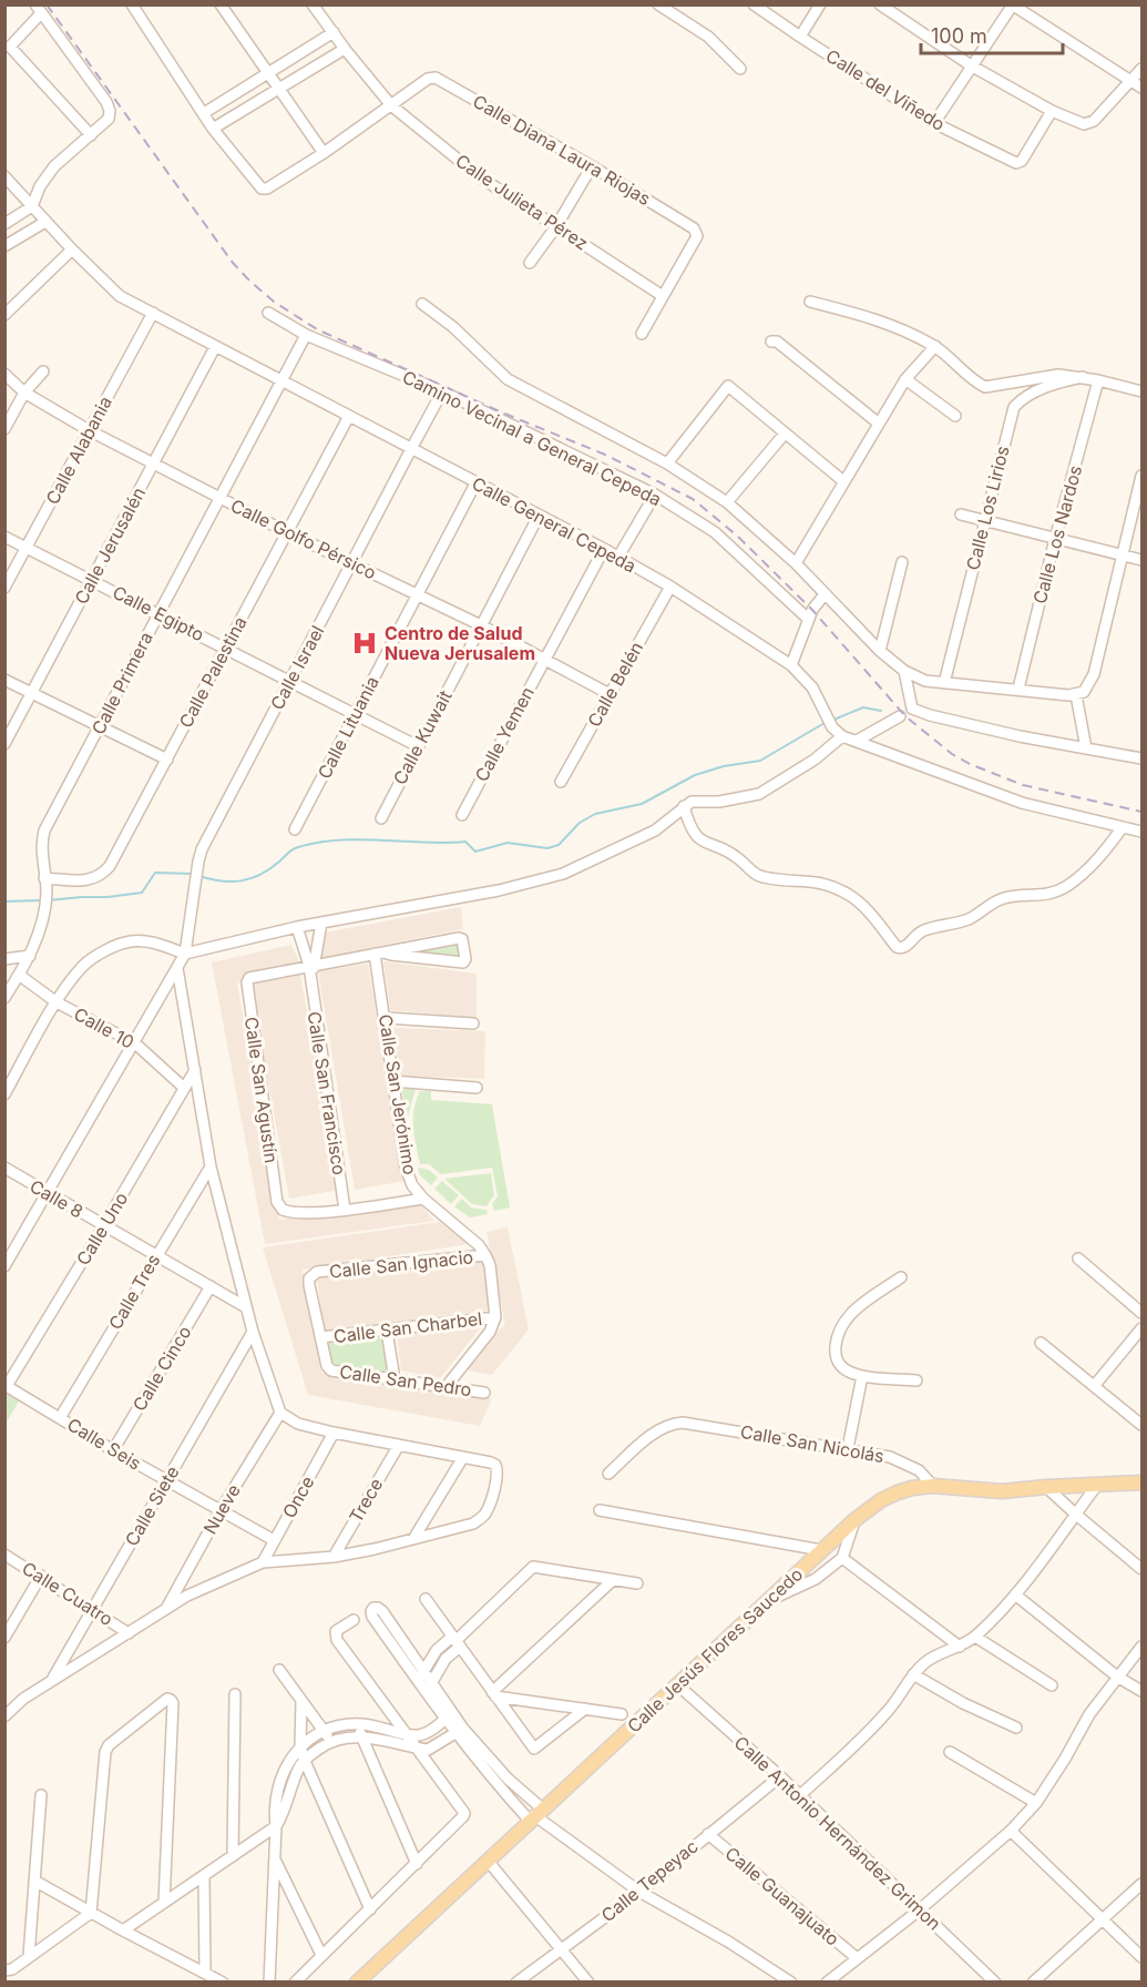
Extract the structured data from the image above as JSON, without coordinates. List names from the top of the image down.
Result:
{
  "streets": {
    "main road": ["Calle Jesús Flores Saucedo"],
    "street": [
      "Calle del Viñedo",
      "Calle Diana Laura Riojas",
      "Calle Julieta Pérez",
      "Camino Vecinal a General Cepeda",
      "Calle Alabania",
      "Calle Los Lirios",
      "Calle General Cepeda",
      "Calle Los Nardos",
      "Calle Golfo Pérsico",
      "Calle Jerusalén",
      "Calle Egipto",
      "Calle Israel",
      "Calle Palestina",
      "Calle Primera",
      "Calle Belén",
      "Calle Lituania",
      "Calle Yemen",
      "Calle Kuwait",
      "Calle 10",
      "Calle San Agustín",
      "Calle San Francisco",
      "Calle San Jerónimo",
      "Calle 8",
      "Calle Uno",
      "Calle San Ignacio",
      "Calle Tres",
      "Calle San Charbel",
      "Calle Cinco",
      "Calle San Pedro",
      "Calle Seis",
      "Calle San Nicolás",
      "Once",
      "Trece",
      "Calle Siete",
      "Nueve",
      "Calle Cuatro",
      "Calle Antonio Hernández Grimon",
      "Calle Tepeyac",
      "Calle Guanajuato"
    ]
  },
  "crossings": [
    ["Calle Diana Laura Riojas", "Calle Julieta Pérez"],
    ["Camino Vecinal a General Cepeda", "Calle Los Lirios"],
    ["Camino Vecinal a General Cepeda", "Calle Los Nardos"],
    ["Camino Vecinal a General Cepeda", "Calle Israel"],
    ["Camino Vecinal a General Cepeda", "Calle Primera"],
    ["Calle Alabania", "Calle General Cepeda"],
    ["Calle Alabania", "Calle Golfo Pérsico"],
    ["Calle Alabania", "Calle Egipto"],
    ["Calle General Cepeda", "Calle Jerusalén"],
    ["Calle General Cepeda", "Calle Israel"],
    ["Calle General Cepeda", "Calle Palestina"],
    ["Calle General Cepeda", "Calle Primera"],
    ["Calle General Cepeda", "Calle Belén"],
    ["Calle General Cepeda", "Calle Lituania"],
    ["Calle General Cepeda", "Calle Yemen"],
    ["Calle General Cepeda", "Calle Kuwait"],
    ["Calle Golfo Pérsico", "Calle Jerusalén"],
    ["Calle Golfo Pérsico", "Calle Israel"],
    ["Calle Golfo Pérsico", "Calle Palestina"],
    ["Calle Golfo Pérsico", "Calle Primera"],
    ["Calle Golfo Pérsico", "Calle Belén"],
    ["Calle Golfo Pérsico", "Calle Lituania"],
    ["Calle Golfo Pérsico", "Calle Yemen"],
    ["Calle Golfo Pérsico", "Calle Kuwait"],
    ["Calle Jerusalén", "Calle Egipto"],
    ["Calle Egipto", "Calle Israel"],
    ["Calle Egipto", "Calle Palestina"],
    ["Calle Egipto", "Calle Primera"],
    ["Calle Egipto", "Calle Lituania"],
    ["Calle Egipto", "Calle Kuwait"],
    ["Calle Israel", "Calle 10"],
    ["Calle Israel", "Calle 8"],
    ["Calle Palestina", "Calle Primera"],
    ["Calle Primera", "Calle 10"],
    ["Calle 10", "Calle Uno"],
    ["Calle San Agustín", "Calle San Francisco"],
    ["Calle San Jerónimo", "Calle San Ignacio"],
    ["Calle 8", "Calle Uno"],
    ["Calle 8", "Calle Tres"],
    ["Calle 8", "Calle Cinco"],
    ["Calle Uno", "Calle Seis"],
    ["Calle San Ignacio", "Calle San Charbel"],
    ["Calle San Ignacio", "Calle San Pedro"],
    ["Calle Tres", "Calle Seis"],
    ["Calle San Charbel", "Calle San Pedro"],
    ["Calle Cinco", "Calle Seis"],
    ["Calle Seis", "Once"],
    ["Calle Seis", "Calle Siete"],
    ["Calle Seis", "Nueve"],
    ["Calle San Nicolás", "Calle Jesús Flores Saucedo"],
    ["Calle Siete", "Calle Cuatro"],
    ["Calle Jesús Flores Saucedo", "Calle Antonio Hernández Grimon"],
    ["Calle Antonio Hernández Grimon", "Calle Tepeyac"],
    ["Calle Tepeyac", "Calle Guanajuato"]
  ],
  "places": {
    "hospital": ["Centro de Salud Nueva Jerusalem"]
  },
  "scale_bar": "100 m"
}
